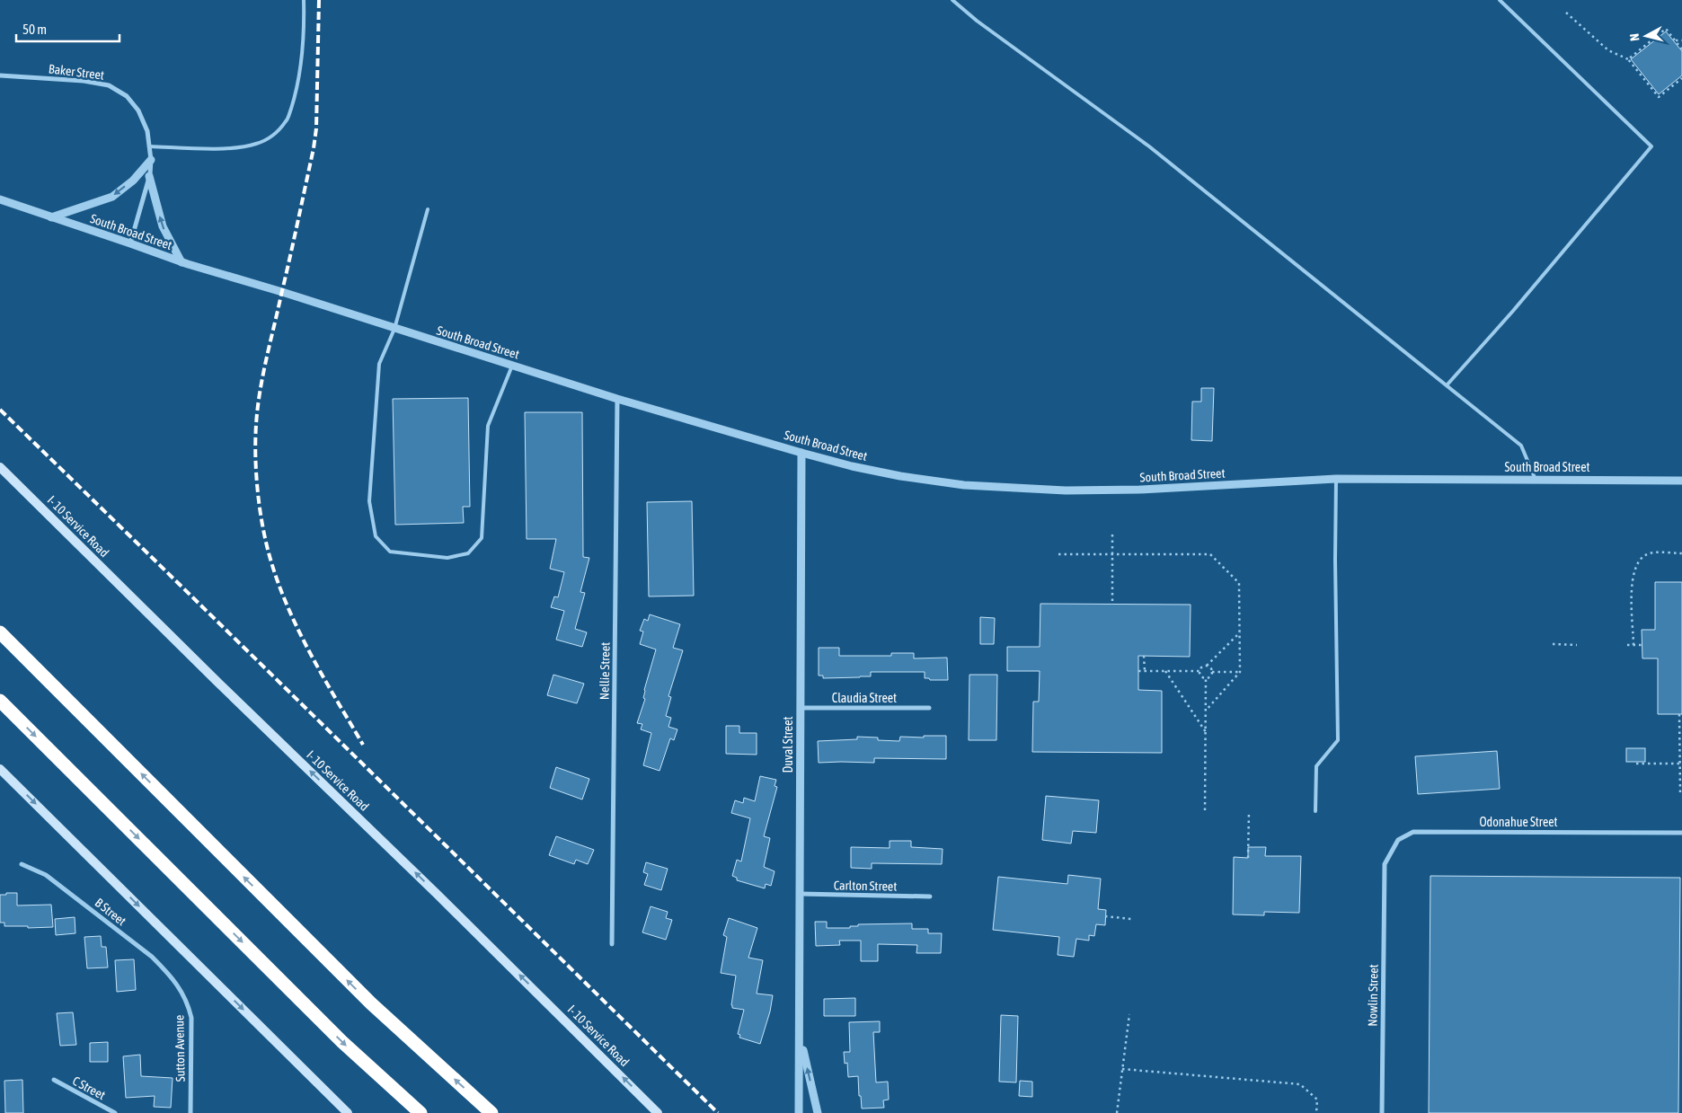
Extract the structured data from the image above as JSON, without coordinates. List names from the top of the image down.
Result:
{
  "streets": {
    "main road": ["I- 10 Service Road"],
    "street": [
      "Baker Street",
      "South Broad Street",
      "Nellie Street",
      "Claudia Street",
      "Duval Street",
      "Odonahue Street",
      "Carlton Street",
      "B Street",
      "Nowlin Street",
      "Sutton Avenue",
      "C Street"
    ]
  },
  "crossings": [
    ["Baker Street", "South Broad Street"],
    ["South Broad Street", "Nellie Street"],
    ["South Broad Street", "Duval Street"],
    ["Claudia Street", "Duval Street"],
    ["Duval Street", "Carlton Street"],
    ["Odonahue Street", "Nowlin Street"],
    ["B Street", "Sutton Avenue"]
  ],
  "one_way": ["I- 10 Service Road"],
  "scale_bar": "50 m",
  "north": "left"
}
